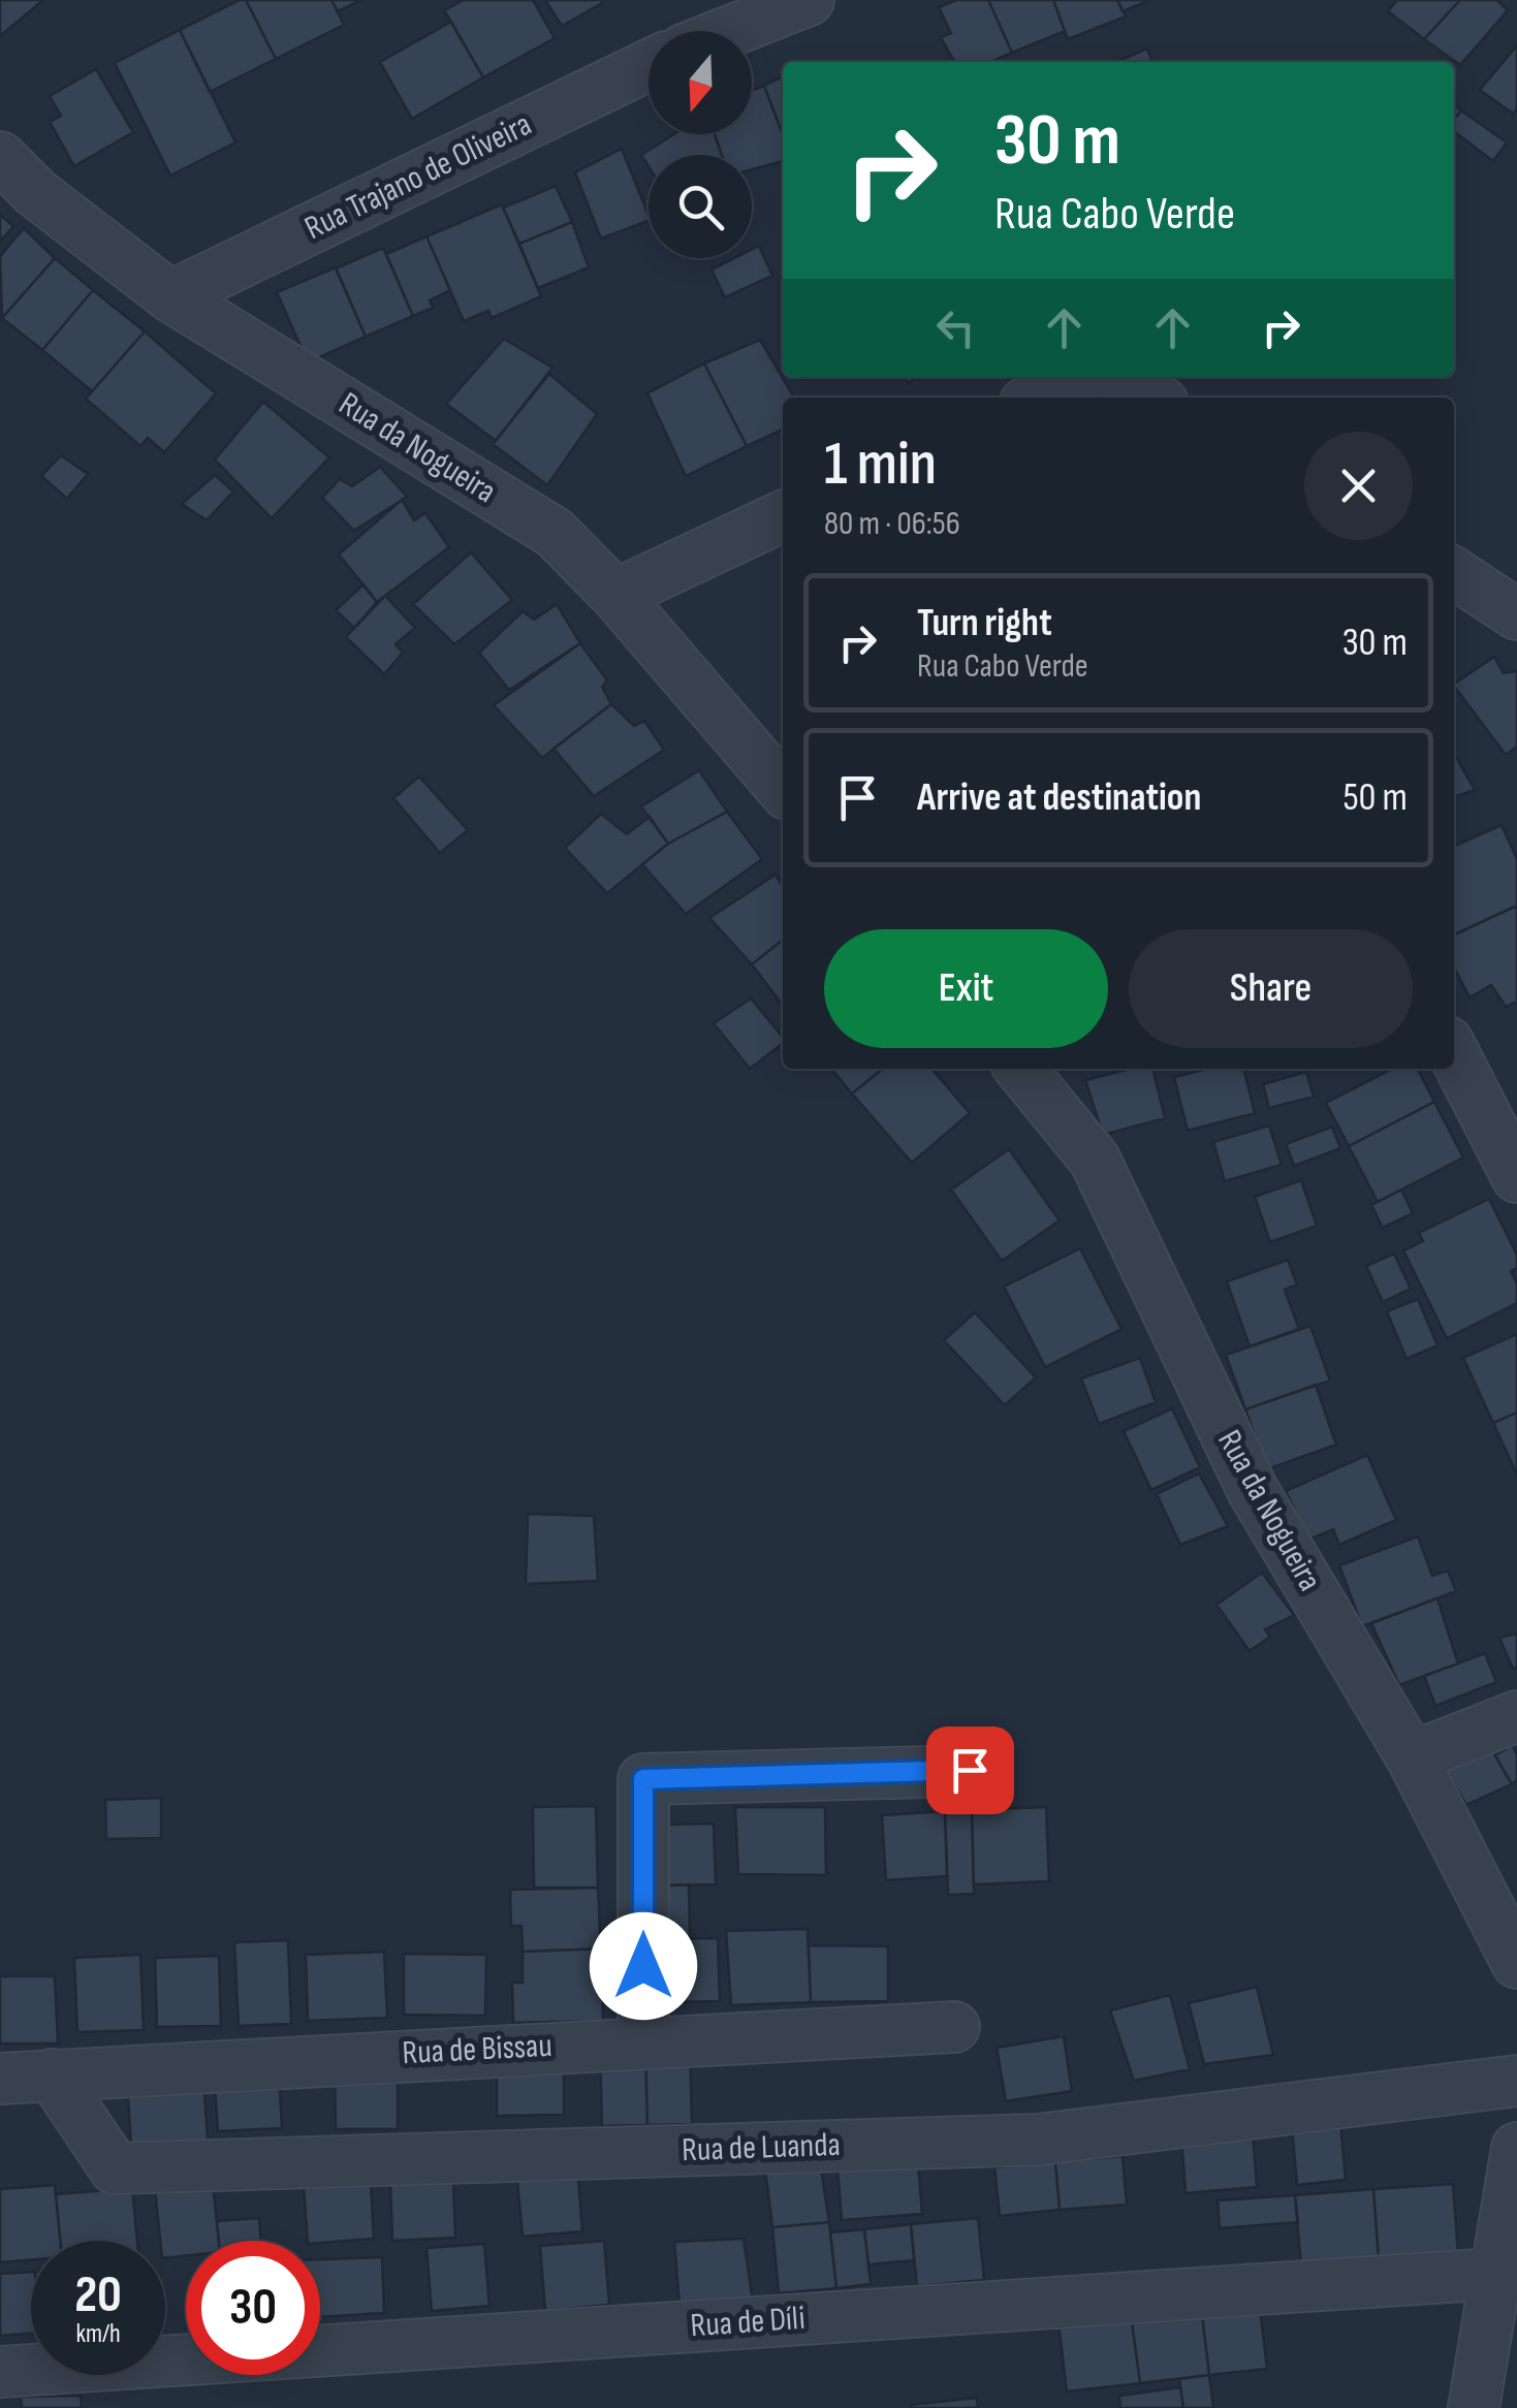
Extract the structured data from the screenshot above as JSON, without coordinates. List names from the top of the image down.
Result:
{
  "streets": {
    "street": [
      "Rua Trajano de Oliveira",
      "Rua da Nogueira",
      "Rua de Bissau",
      "Rua de Luanda",
      "Rua de Díli"
    ]
  },
  "crossings": [
    ["Rua Trajano de Oliveira", "Rua da Nogueira"],
    ["Rua de Bissau", "Rua de Luanda"]
  ],
  "north": "bottom",
  "page": {
    "turn": ["30 m", "Rua Cabo Verde"],
    "heading": ["1 min", "80 m · 06:56"],
    "list": [
      {
        "name": "Turn right",
        "note": "Rua Cabo Verde",
        "value": "30 m"
      },
      {
        "name": "Arrive at destination",
        "value": "50 m"
      }
    ],
    "buttons": ["Exit", "Share"],
    "speed": "20 km/h",
    "limit": "30"
  }
}
